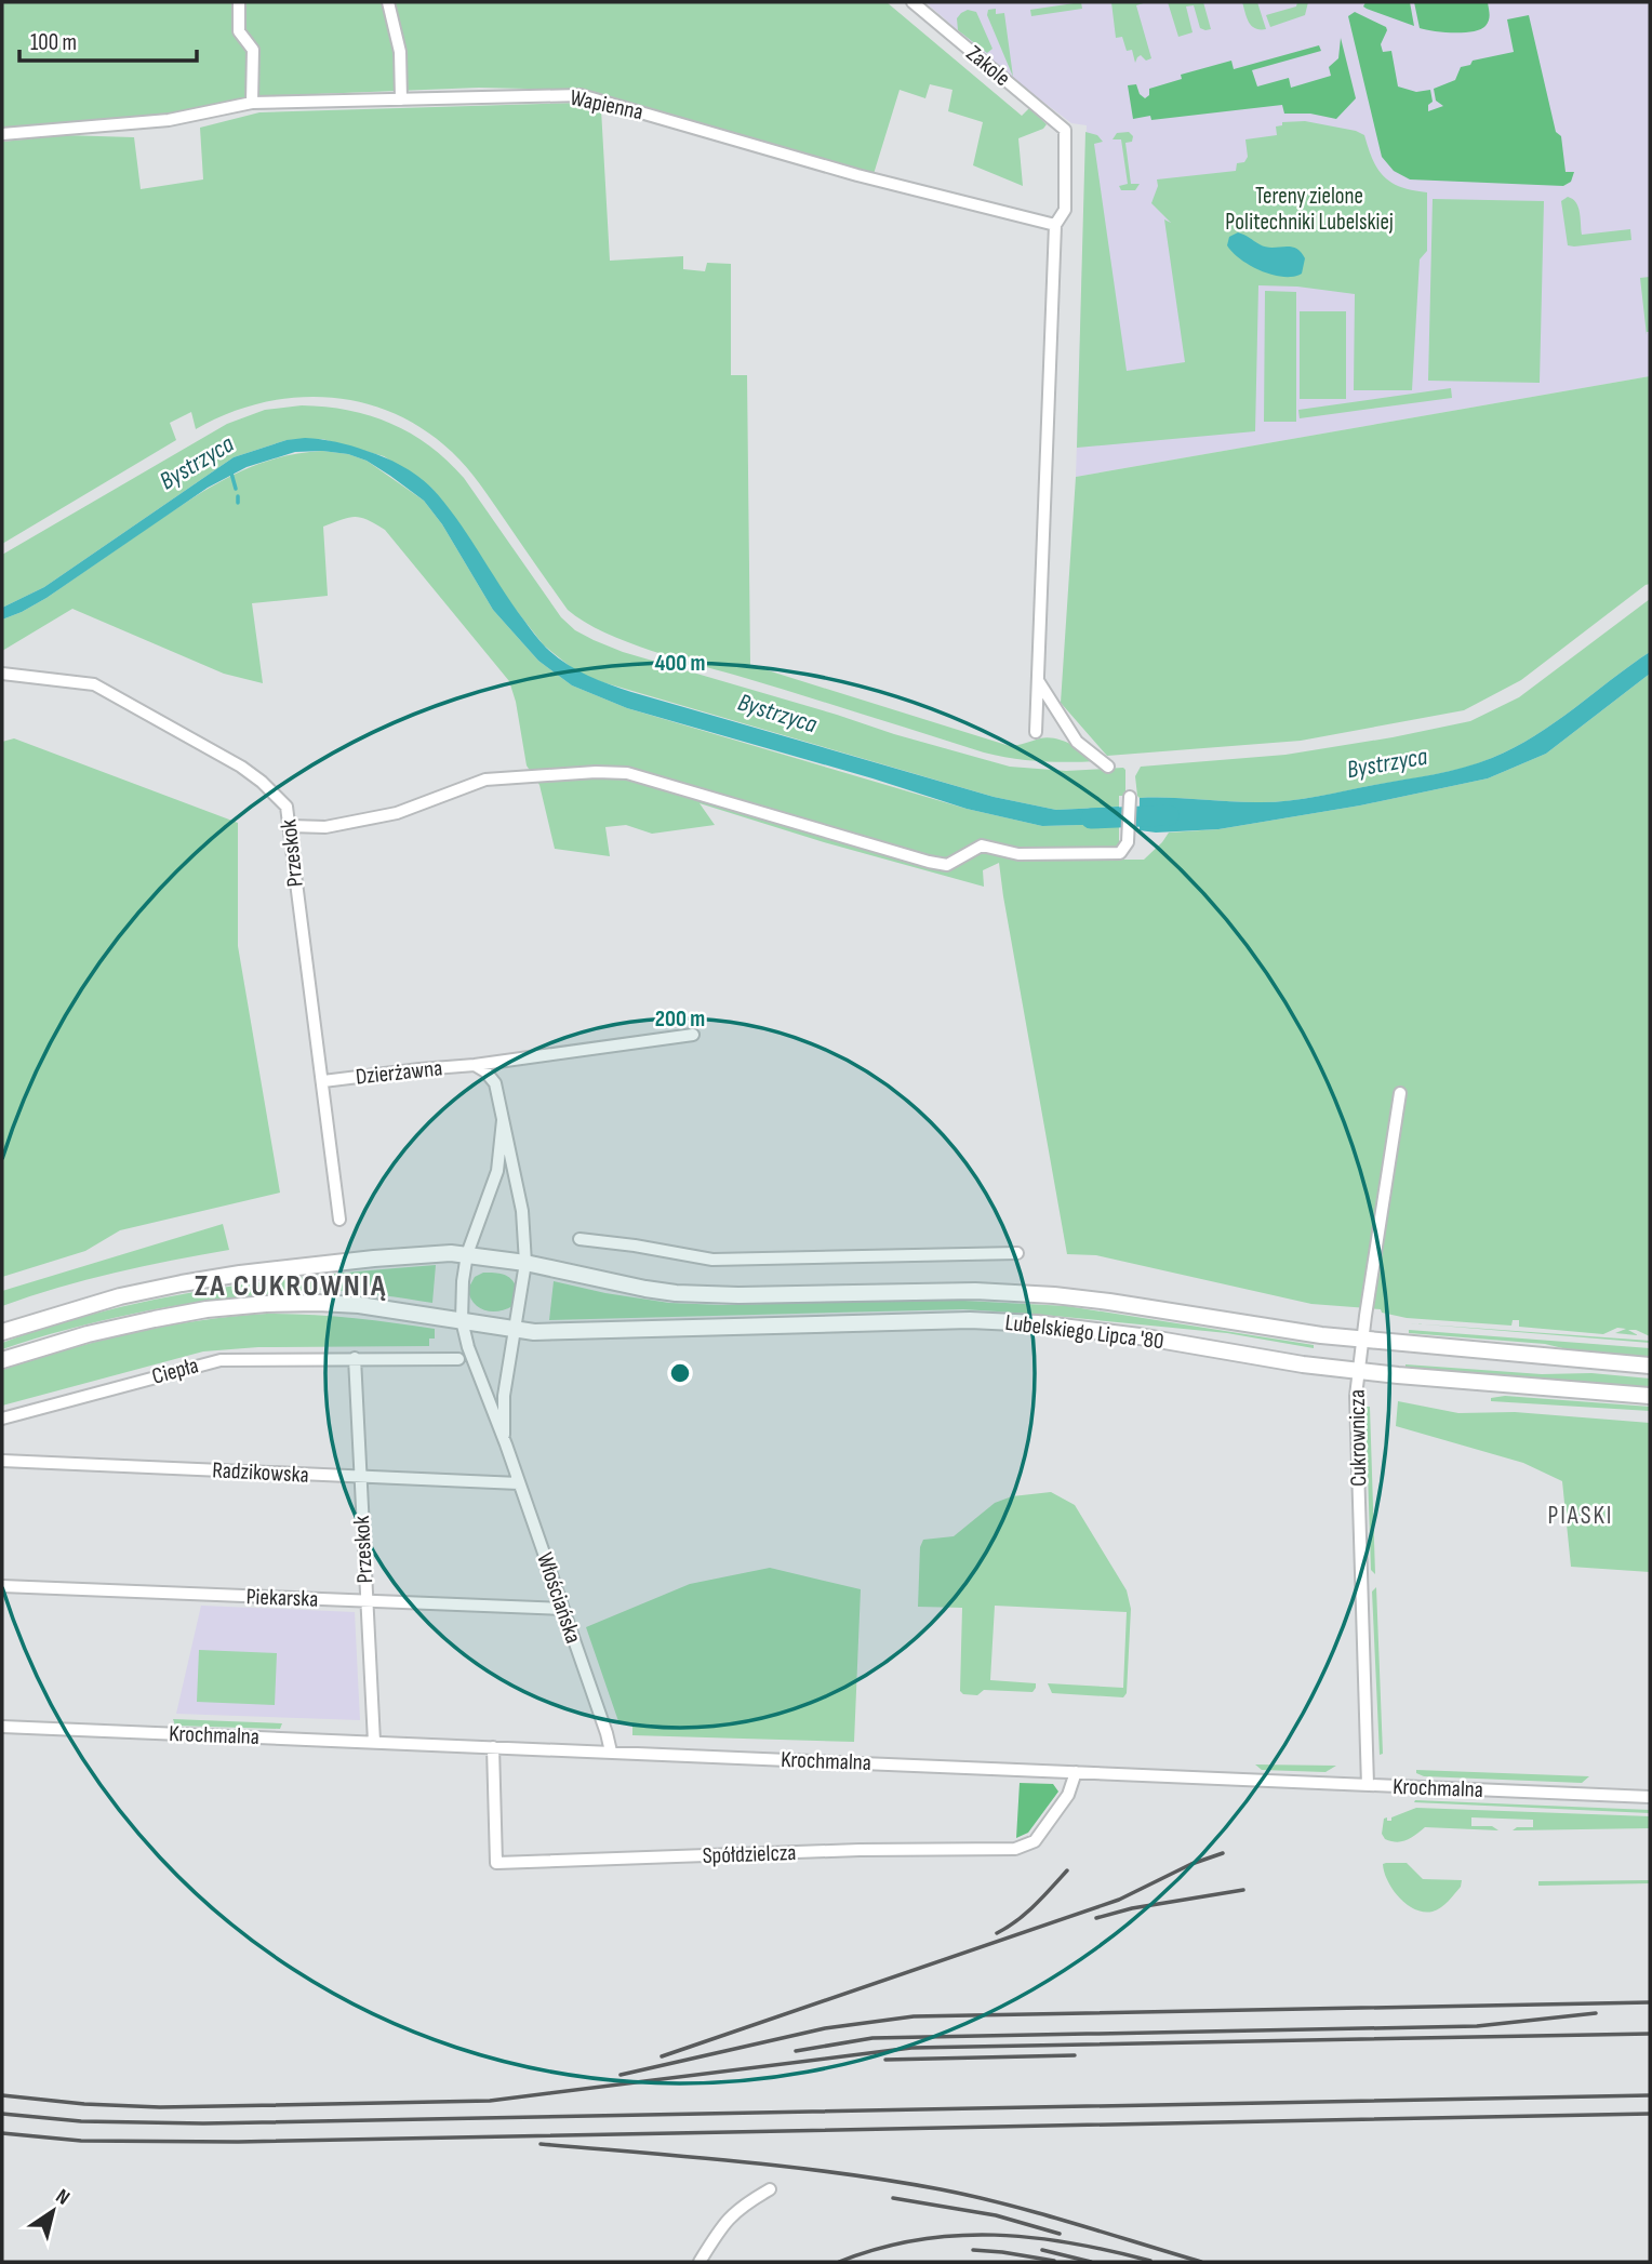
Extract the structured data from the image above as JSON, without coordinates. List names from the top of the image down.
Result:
{
  "streets": {
    "main road": ["Lubelskiego Lipca '80"],
    "street": [
      "Zakole",
      "Wapienna",
      "Przeskok",
      "Dzierżawna",
      "Ciepła",
      "Cukrownicza",
      "Radzikowska",
      "Piekarska",
      "Włościańska",
      "Krochmalna",
      "Spółdzielcza"
    ]
  },
  "crossings": [
    ["Zakole", "Wapienna"],
    ["Przeskok", "Dzierżawna"],
    ["Przeskok", "Ciepła"],
    ["Przeskok", "Radzikowska"],
    ["Przeskok", "Piekarska"],
    ["Przeskok", "Krochmalna"],
    ["Lubelskiego Lipca '80", "Cukrownicza"],
    ["Lubelskiego Lipca '80", "Włościańska"],
    ["Cukrownicza", "Krochmalna"],
    ["Radzikowska", "Włościańska"],
    ["Piekarska", "Włościańska"],
    ["Włościańska", "Krochmalna"],
    ["Krochmalna", "Spółdzielcza"]
  ],
  "districts": ["ZA CUKROWNIĄ", "PIASKI"],
  "water": ["Bystrzyca"],
  "parks": ["Tereny zielone Politechniki Lubelskiej"],
  "scale_bar": "100 m",
  "north": "top right",
  "rings": ["400 m", "200 m"]
}
